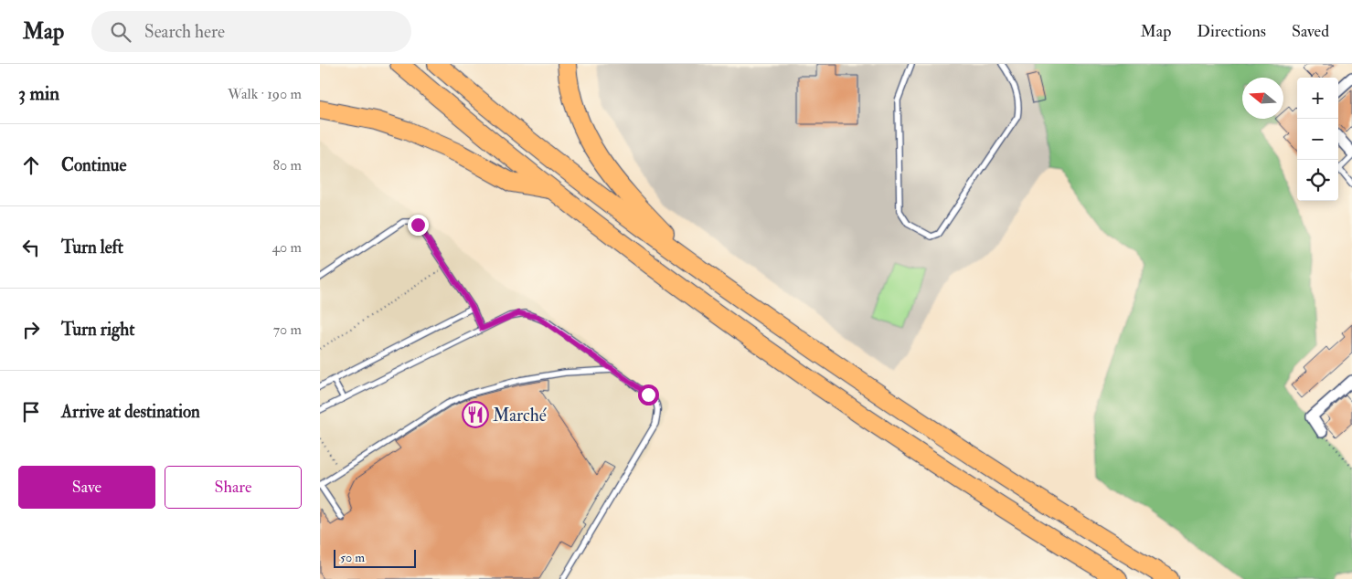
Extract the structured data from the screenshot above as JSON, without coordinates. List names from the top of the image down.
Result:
{
  "places": {
    "restaurant": ["Marché"]
  },
  "scale_bar": "50 m",
  "north": "left",
  "page": {
    "header": "Map",
    "search": "Search here",
    "nav": ["Map", "Directions", "Saved"],
    "heading": ["3 min", "Walk · 190 m"],
    "map_buttons": ["+", "−"],
    "list": [
      ["Continue", "80 m"],
      ["Turn left", "40 m"],
      ["Turn right", "70 m"],
      "Arrive at destination"
    ],
    "buttons": ["Save", "Share"],
    "scale": "50 m"
  }
}
